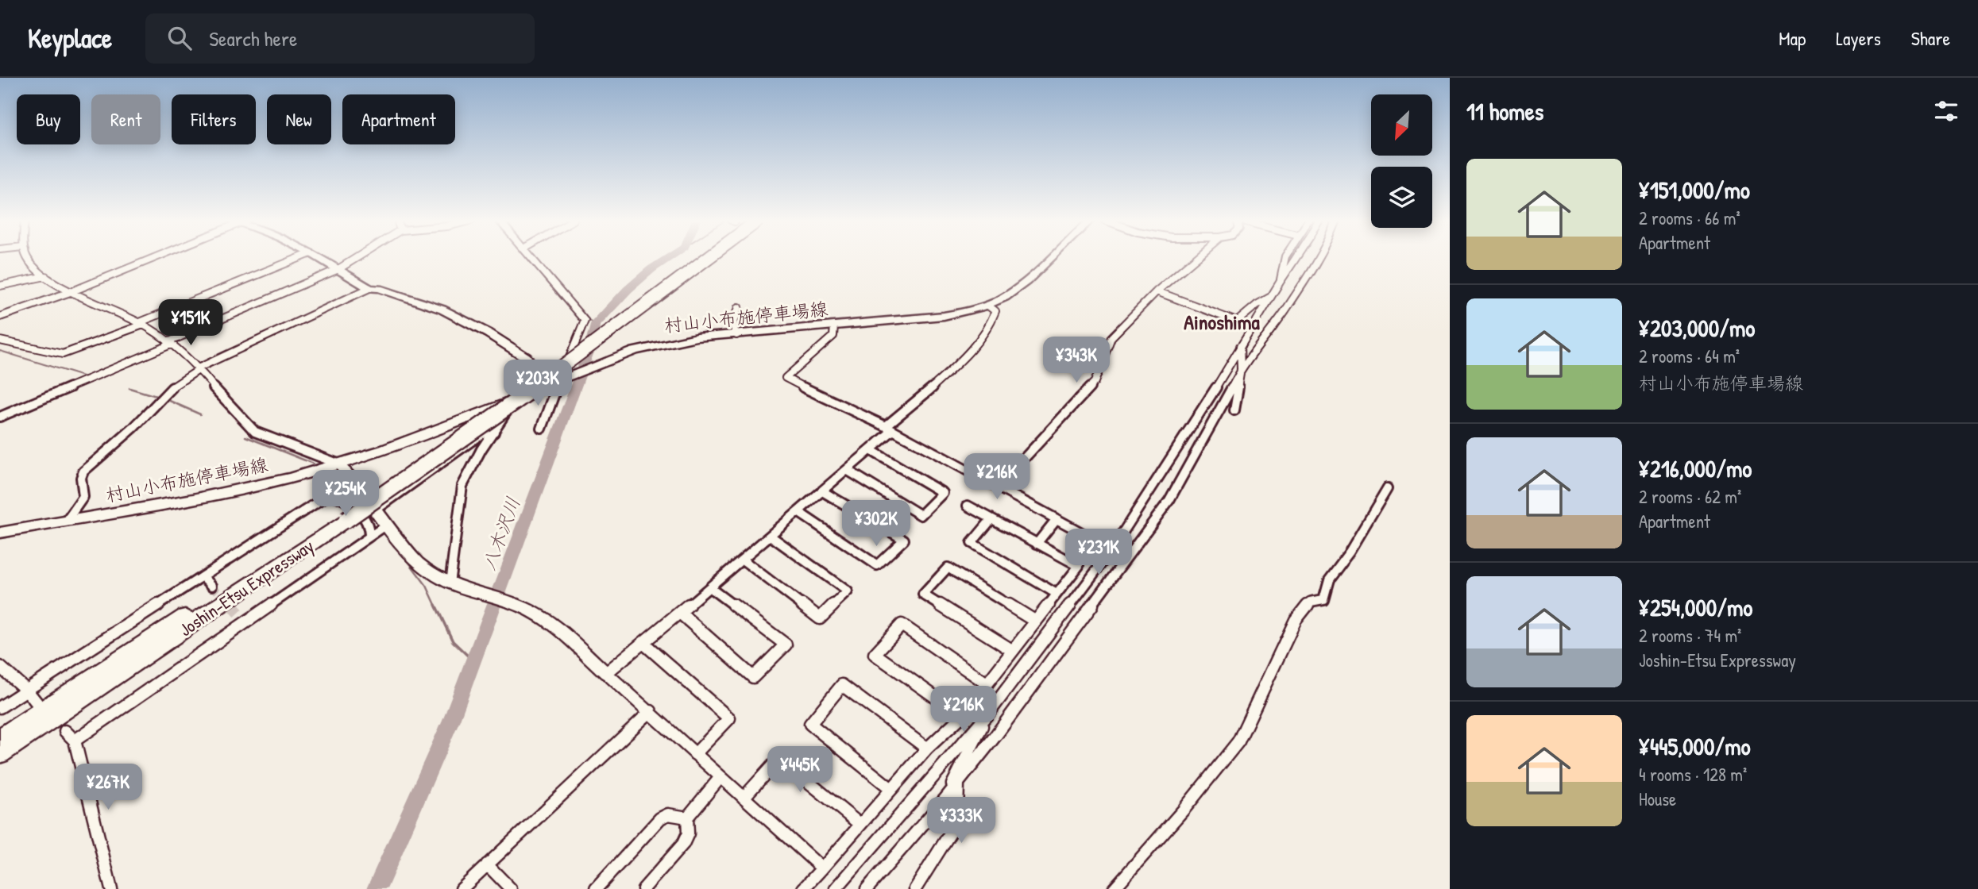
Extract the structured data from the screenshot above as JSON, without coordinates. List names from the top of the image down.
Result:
{
  "streets": {
    "highway": ["Joshin-Etsu Expressway"],
    "main road": ["村山小布施停車場線"]
  },
  "districts": ["Ainoshima"],
  "water": ["八木沢川"],
  "north": "bottom left",
  "page": {
    "header": "Keyplace",
    "search": "Search here",
    "nav": ["Map", "Layers", "Share"],
    "heading": "11 homes",
    "chip": [
      "Buy",
      "Rent",
      "Filters",
      "New",
      "Apartment"
    ],
    "list": [
      {
        "name": "¥151,000/mo",
        "note": "2 rooms · 66 m² · Apartment"
      },
      {
        "name": "¥203,000/mo",
        "note": "2 rooms · 64 m² · 村山小布施停車場線"
      },
      {
        "name": "¥216,000/mo",
        "note": "2 rooms · 62 m² · Apartment"
      },
      {
        "name": "¥254,000/mo",
        "note": "2 rooms · 74 m² · Joshin-Etsu Expressway"
      },
      {
        "name": "¥445,000/mo",
        "note": "4 rooms · 128 m² · House"
      }
    ],
    "price": [
      "¥151K",
      "¥343K",
      "¥203K",
      "¥216K",
      "¥254K",
      "¥302K",
      "¥231K",
      "¥216K",
      "¥445K",
      "¥267K",
      "¥333K"
    ]
  }
}
